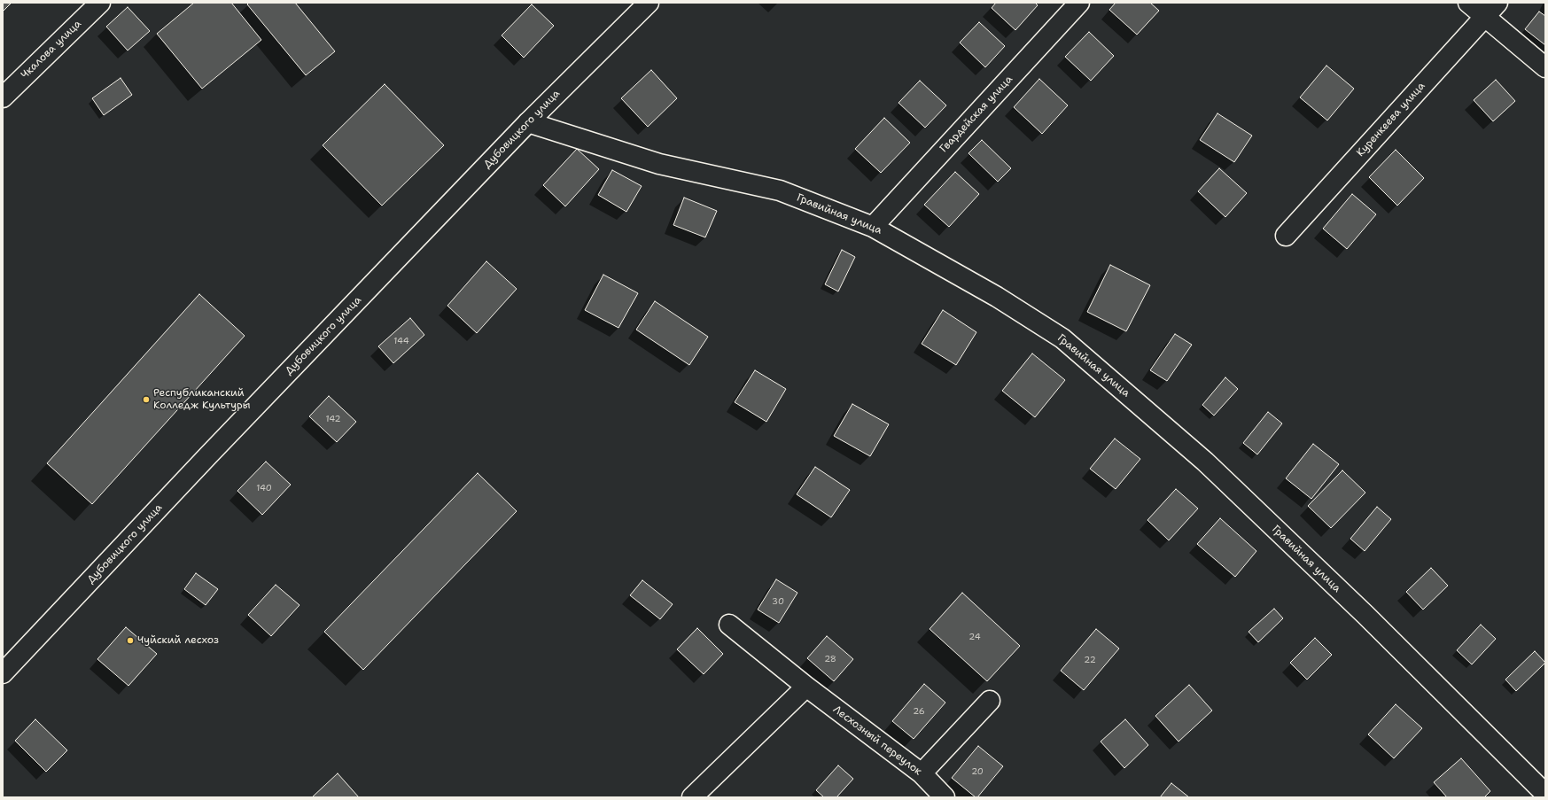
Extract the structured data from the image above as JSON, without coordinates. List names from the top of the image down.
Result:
{
  "streets": {
    "street": [
      "Чкалова улица",
      "Гвардейская улица",
      "Куренкеева улица",
      "Дубовицкого улица",
      "Гравийная улица",
      "Лесхозный переулок"
    ]
  },
  "crossings": [
    ["Гвардейская улица", "Гравийная улица"],
    ["Дубовицкого улица", "Гравийная улица"]
  ],
  "places": ["Республиканский Колледж Культуры", "Чуйский лесхоз"],
  "house_numbers": [
    "144",
    "142",
    "140",
    "30",
    "24",
    "28",
    "22",
    "26",
    "20"
  ]
}
